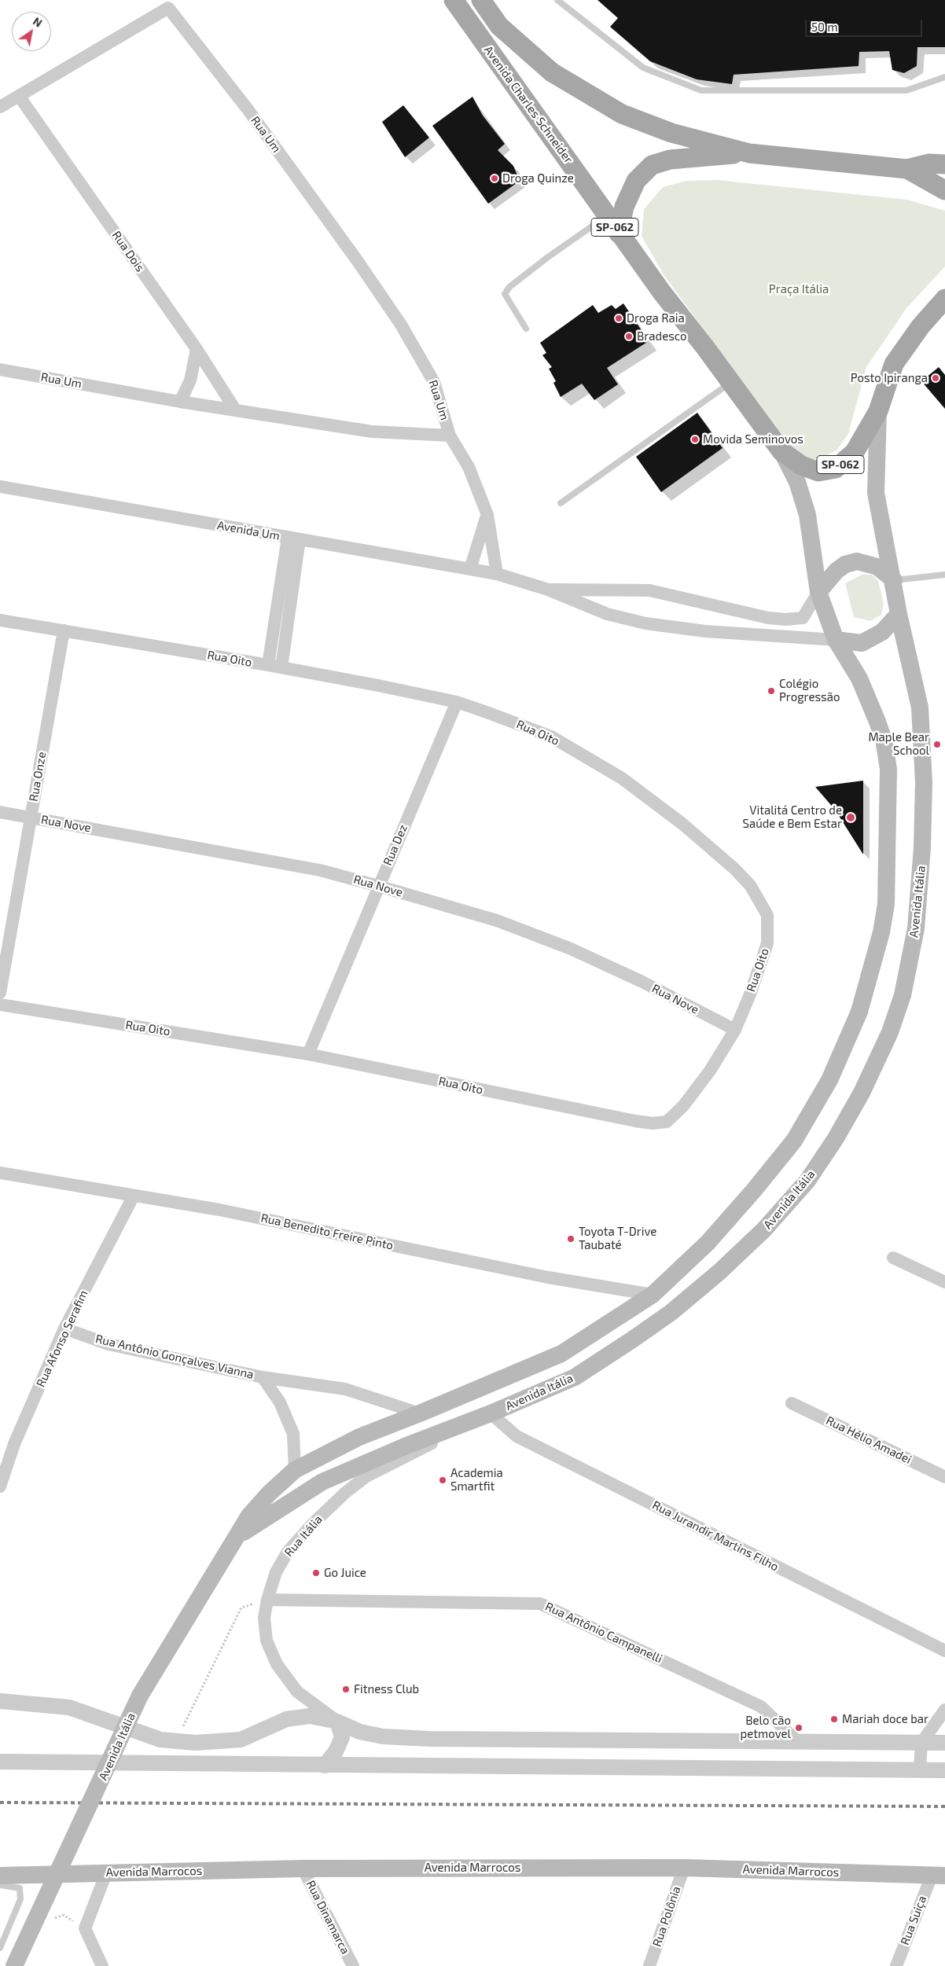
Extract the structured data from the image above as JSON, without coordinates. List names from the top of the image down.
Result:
{
  "streets": {
    "main road": [
      "Avenida Charles Schneider",
      "SP-062",
      "Avenida Itália",
      "Avenida Marrocos"
    ],
    "street": [
      "Rua Um",
      "Rua Dois",
      "Avenida Um",
      "Rua Oito",
      "Rua Onze",
      "Rua Nove",
      "Rua Dez",
      "Rua Benedito Freire Pinto",
      "Rua Afonso Serafim",
      "Rua Antônio Gonçalves Vianna",
      "Rua Hélio Amadei",
      "Rua Itália",
      "Rua Jurandir Martins Filho",
      "Rua Antônio Campanelli",
      "Rua Polônia",
      "Rua Dinamarca",
      "Rua Suiça"
    ]
  },
  "crossings": [
    ["Avenida Charles Schneider", "SP-062"],
    ["Avenida Charles Schneider", "Avenida Itália"],
    ["Rua Um", "Rua Dois"],
    ["Rua Um", "Avenida Um"],
    ["Rua Oito", "Rua Onze"],
    ["Rua Oito", "Rua Nove"],
    ["Rua Oito", "Rua Dez"],
    ["Rua Onze", "Rua Nove"],
    ["Rua Nove", "Rua Dez"],
    ["Avenida Itália", "Rua Benedito Freire Pinto"],
    ["Avenida Itália", "Rua Antônio Gonçalves Vianna"],
    ["Avenida Itália", "Rua Itália"],
    ["Avenida Itália", "Rua Jurandir Martins Filho"],
    ["Rua Benedito Freire Pinto", "Rua Afonso Serafim"],
    ["Rua Afonso Serafim", "Rua Antônio Gonçalves Vianna"],
    ["Rua Itália", "Rua Jurandir Martins Filho"],
    ["Rua Itália", "Rua Antônio Campanelli"],
    ["Avenida Marrocos", "Rua Polônia"],
    ["Avenida Marrocos", "Rua Dinamarca"],
    ["Avenida Marrocos", "Rua Suiça"]
  ],
  "parks": ["Praça Itália"],
  "places": [
    "Droga Quinze",
    "Droga Raia",
    "Bradesco",
    "Posto Ipiranga",
    "Movida Seminovos",
    "Colégio Progressão",
    "Maple Bear School",
    "Vitalitá Centro de Saúde e Bem Estar",
    "Toyota T-Drive Taubaté",
    "Academia Smartfit",
    "Go Juice",
    "Fitness Club",
    "Mariah doce bar",
    "Belo cão petmovel"
  ],
  "scale_bar": "50 m",
  "north": "top right"
}
